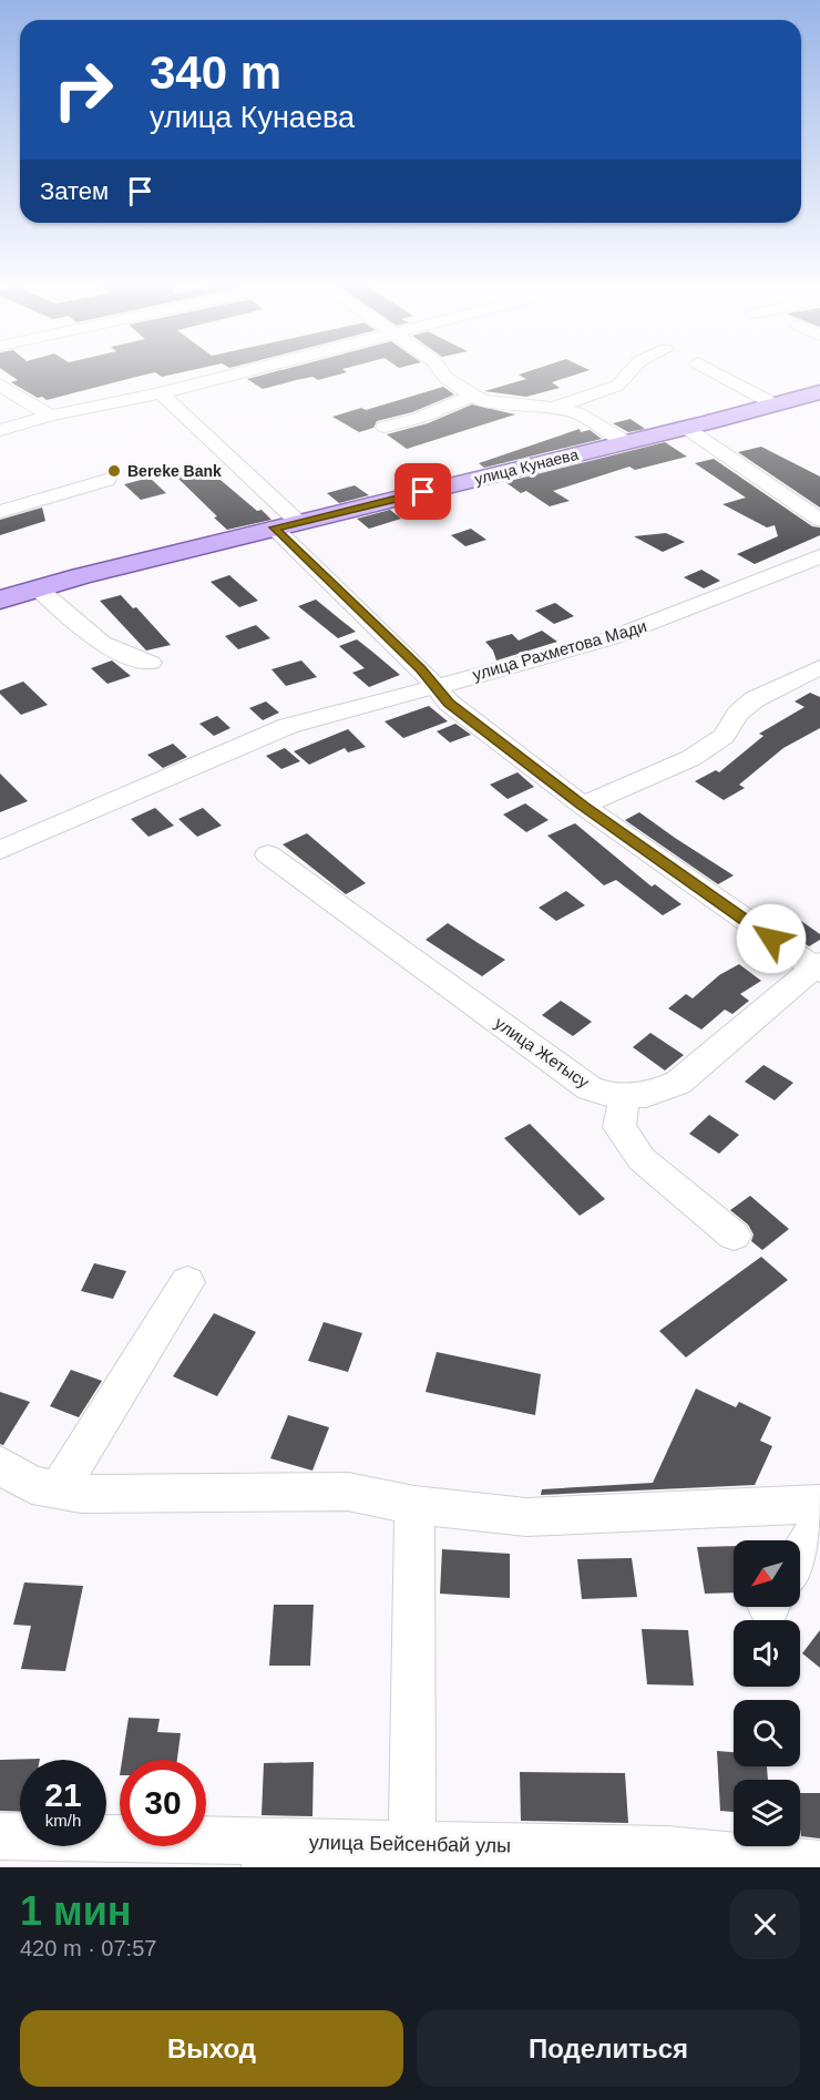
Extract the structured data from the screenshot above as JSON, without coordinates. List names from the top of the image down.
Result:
{
  "streets": {
    "main road": ["улица Кунаева"],
    "street": ["улица Рахметова Мади", "улица Жетысу", "улица Бейсенбай улы"]
  },
  "places": ["Bereke Bank"],
  "north": "bottom left",
  "page": {
    "turn": ["340 m", "улица Кунаева"],
    "then": "Затем",
    "speed": "21 km/h",
    "limit": "30",
    "heading": ["1 мин", "420 m · 07:57"],
    "buttons": ["Выход", "Поделиться"]
  }
}
